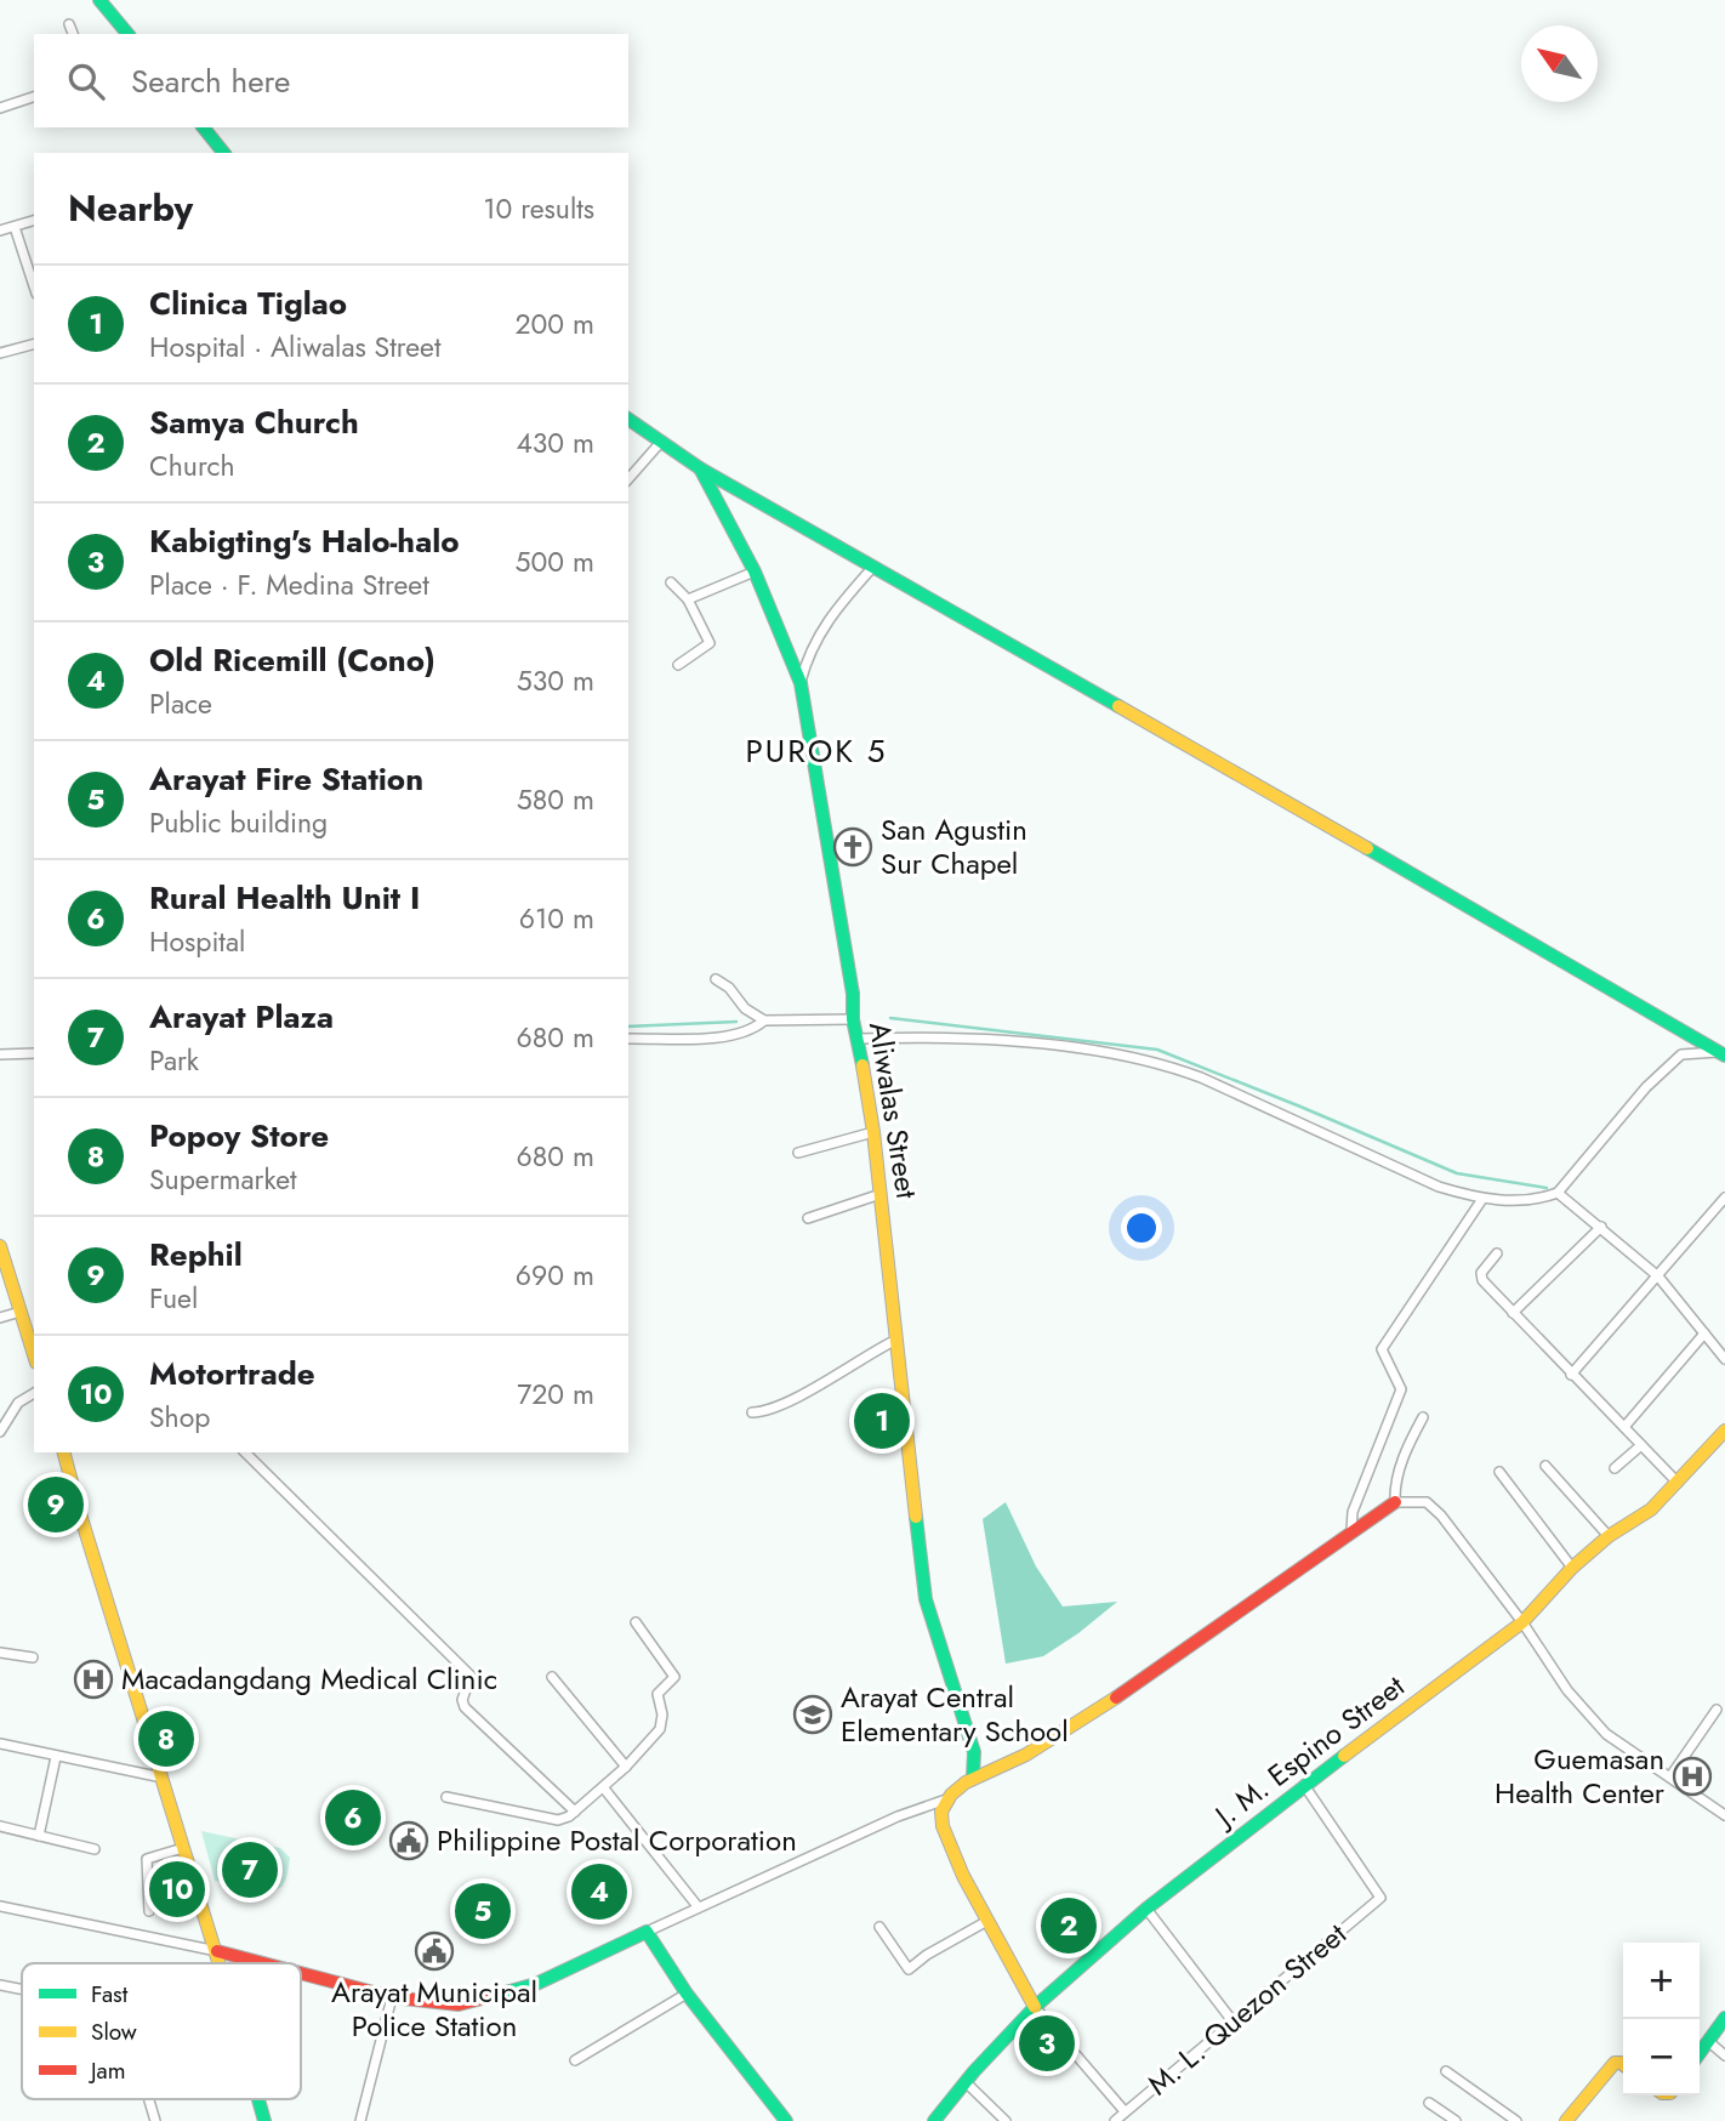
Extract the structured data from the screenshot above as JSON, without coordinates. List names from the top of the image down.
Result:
{
  "streets": {
    "main road": ["Aliwalas Street", "J. M. Espino Street"],
    "street": ["M. L. Quezon Street"]
  },
  "crossings": [
    ["J. M. Espino Street", "M. L. Quezon Street"]
  ],
  "districts": ["PUROK 5"],
  "places": {
    "church": ["San Agustin Sur Chapel"],
    "hospital": ["Macadangdang Medical Clinic", "Guemasan Health Center"],
    "school or university": ["Arayat Central Elementary School"],
    "public building": ["Philippine Postal Corporation", "Arayat Municipal Police Station"]
  },
  "legend": ["Fast", "Slow", "Jam"],
  "north": "top left",
  "page": {
    "search": "Search here",
    "heading": ["Nearby", "10 results"],
    "list": [
      {
        "mark": "1",
        "name": "Clinica Tiglao",
        "note": "Hospital · Aliwalas Street",
        "value": "200 m"
      },
      {
        "mark": "2",
        "name": "Samya Church",
        "note": "Church",
        "value": "430 m"
      },
      {
        "mark": "3",
        "name": "Kabigting's Halo-halo",
        "note": "Place · F. Medina Street",
        "value": "500 m"
      },
      {
        "mark": "4",
        "name": "Old Ricemill (Cono)",
        "note": "Place",
        "value": "530 m"
      },
      {
        "mark": "5",
        "name": "Arayat Fire Station",
        "note": "Public building",
        "value": "580 m"
      },
      {
        "mark": "6",
        "name": "Rural Health Unit I",
        "note": "Hospital",
        "value": "610 m"
      },
      {
        "mark": "7",
        "name": "Arayat Plaza",
        "note": "Park",
        "value": "680 m"
      },
      {
        "mark": "8",
        "name": "Popoy Store",
        "note": "Supermarket",
        "value": "680 m"
      },
      {
        "mark": "9",
        "name": "Rephil",
        "note": "Fuel",
        "value": "690 m"
      },
      {
        "mark": "10",
        "name": "Motortrade",
        "note": "Shop",
        "value": "720 m"
      }
    ],
    "pins": [
      "1",
      "9",
      "8",
      "6",
      "7",
      "10",
      "4",
      "5",
      "2",
      "3"
    ],
    "map_buttons": ["+", "−"]
  }
}
